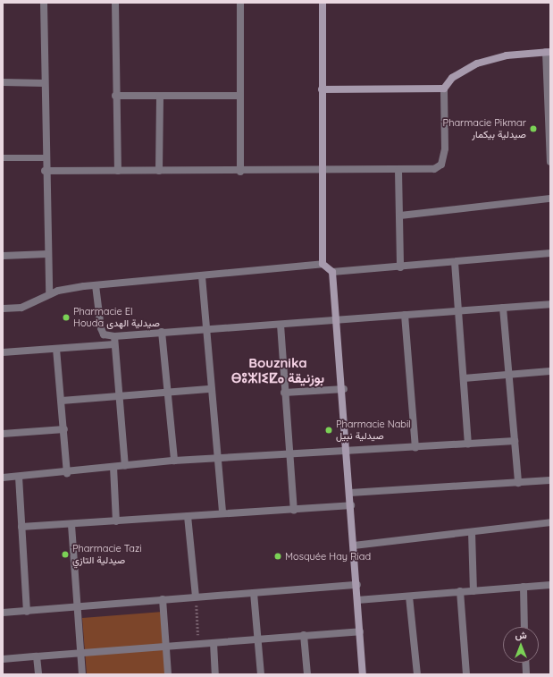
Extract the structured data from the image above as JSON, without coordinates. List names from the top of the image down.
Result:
{
  "districts": ["Bouznika ⴱⵓⵣⵏⵉⵇⴰ بوزنيقة"],
  "places": [
    "Pharmacie Pikmar صيدلية بيكمار",
    "Pharmacie El Houda صيدلية الهدى",
    "Pharmacie Nabil صيدلية نبيل",
    "Pharmacie Tazi صيدلية التازي",
    "Mosquée Hay Riad"
  ],
  "north": "top"
}
